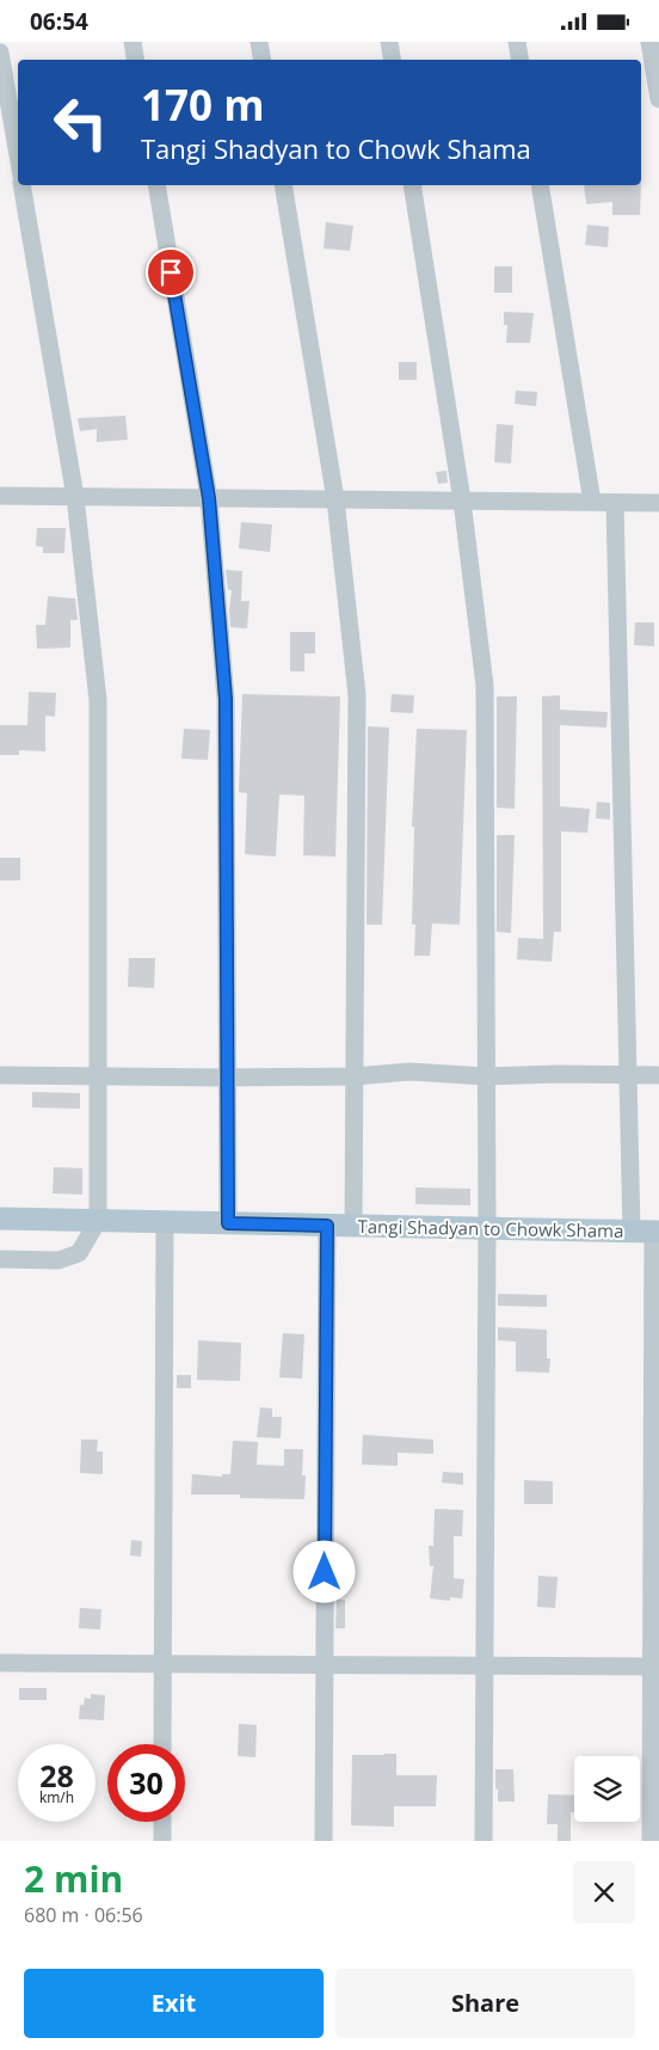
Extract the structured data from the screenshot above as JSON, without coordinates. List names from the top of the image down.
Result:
{
  "streets": {
    "main road": ["Tangi Shadyan to Chowk Shama"]
  },
  "page": {
    "status": "06:54",
    "turn": ["170 m", "Tangi Shadyan to Chowk Shama"],
    "speed": "28 km/h",
    "limit": "30",
    "heading": ["2 min", "680 m · 06:56"],
    "buttons": ["Exit", "Share"]
  }
}
